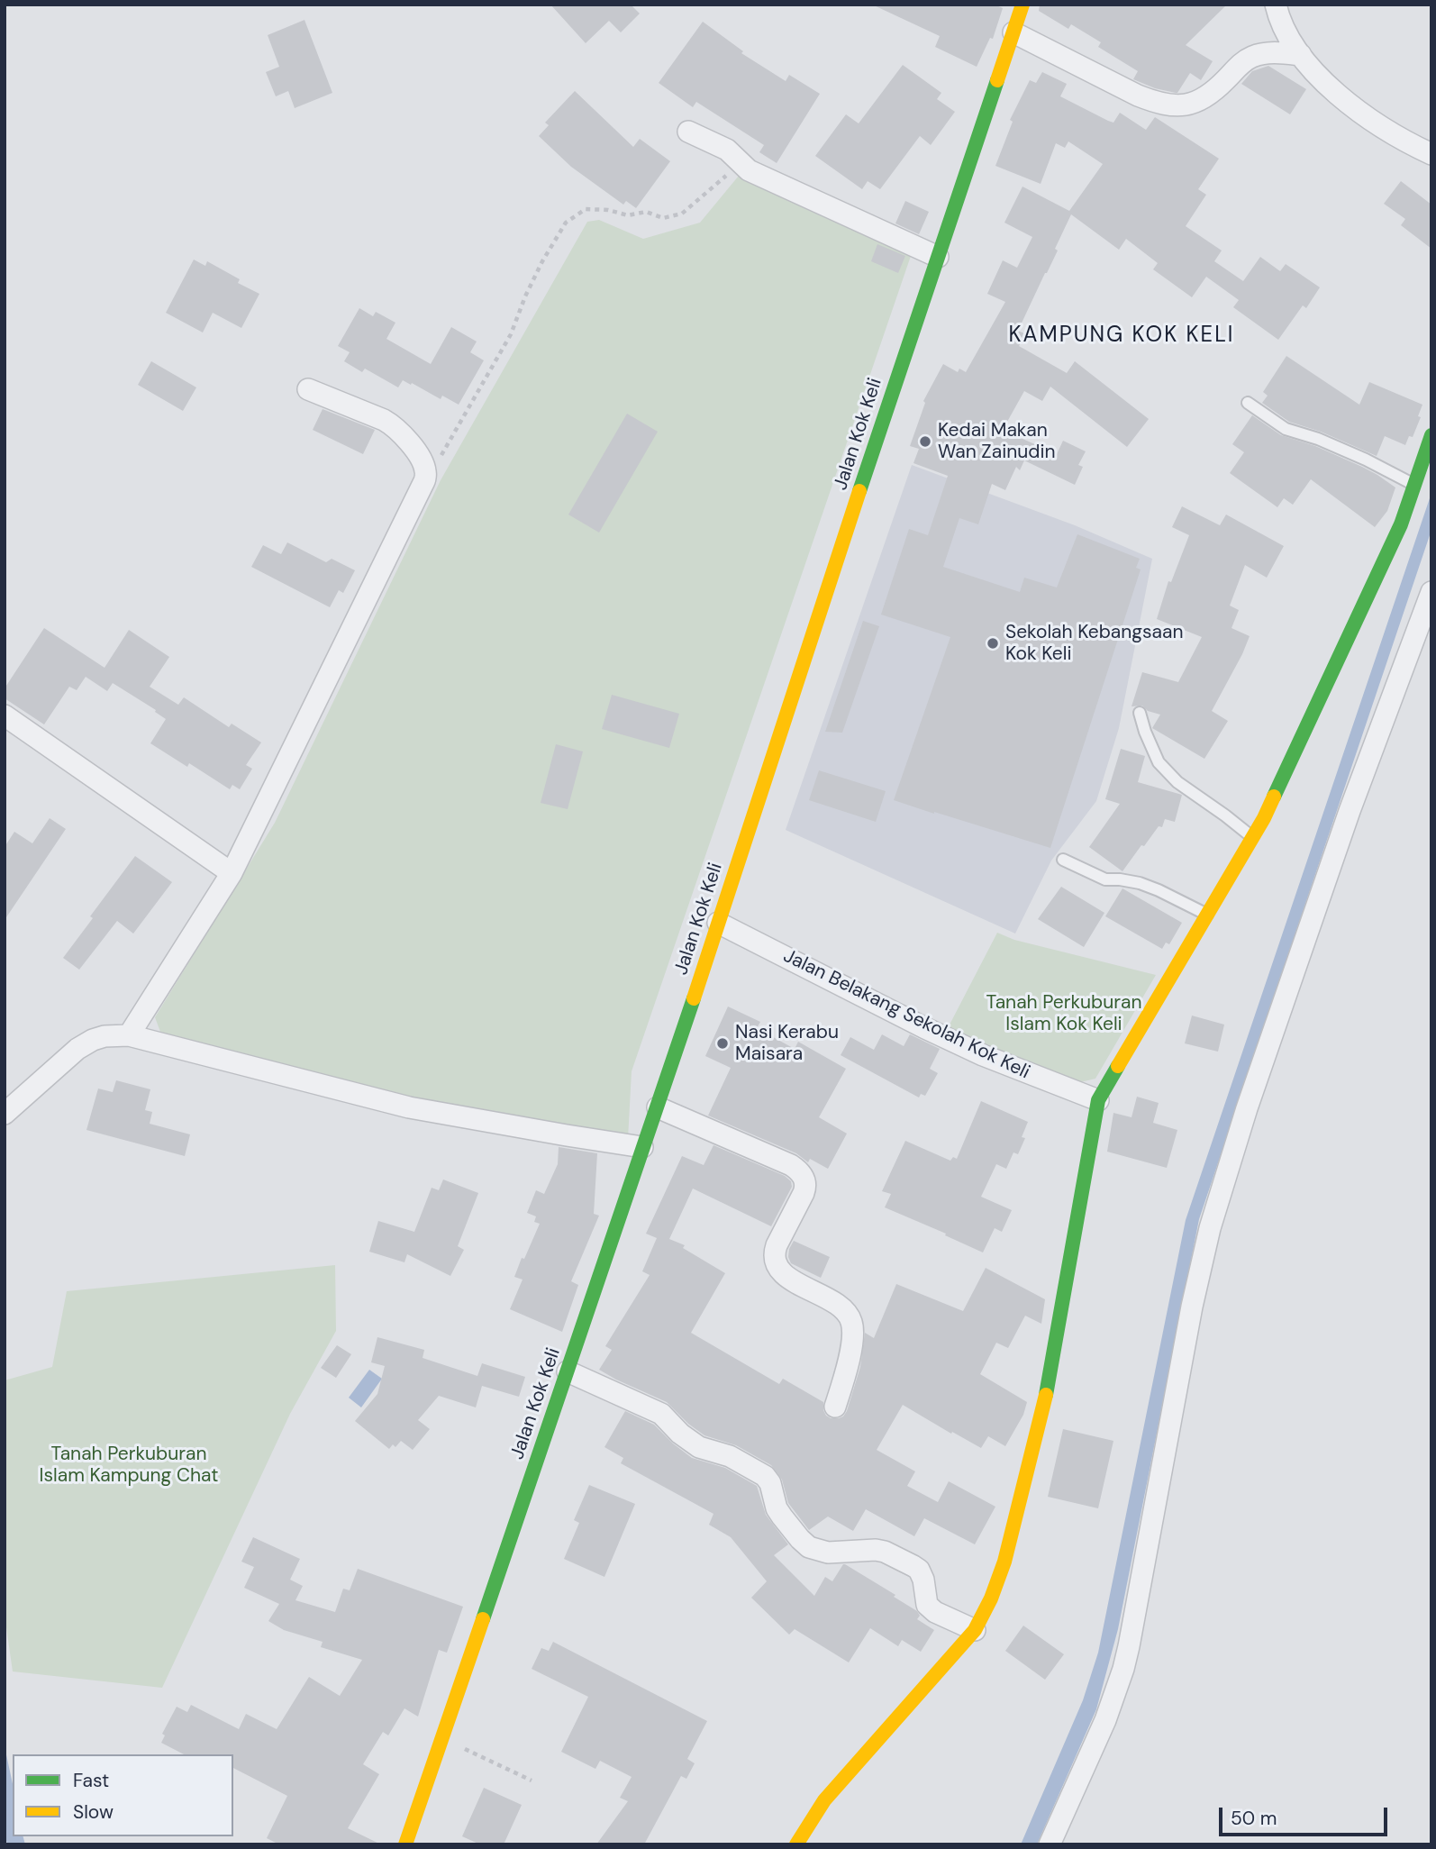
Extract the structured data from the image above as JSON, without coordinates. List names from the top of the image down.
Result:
{
  "streets": {
    "street": ["Jalan Kok Keli", "Jalan Belakang Sekolah Kok Keli"]
  },
  "crossings": [
    ["Jalan Kok Keli", "Jalan Belakang Sekolah Kok Keli"]
  ],
  "districts": ["KAMPUNG KOK KELI"],
  "parks": ["Tanah Perkuburan Islam Kok Keli", "Tanah Perkuburan Islam Kampung Chat"],
  "places": ["Kedai Makan Wan Zainudin", "Sekolah Kebangsaan Kok Keli", "Nasi Kerabu Maisara"],
  "legend": ["Fast", "Slow"],
  "scale_bar": "50 m"
}
